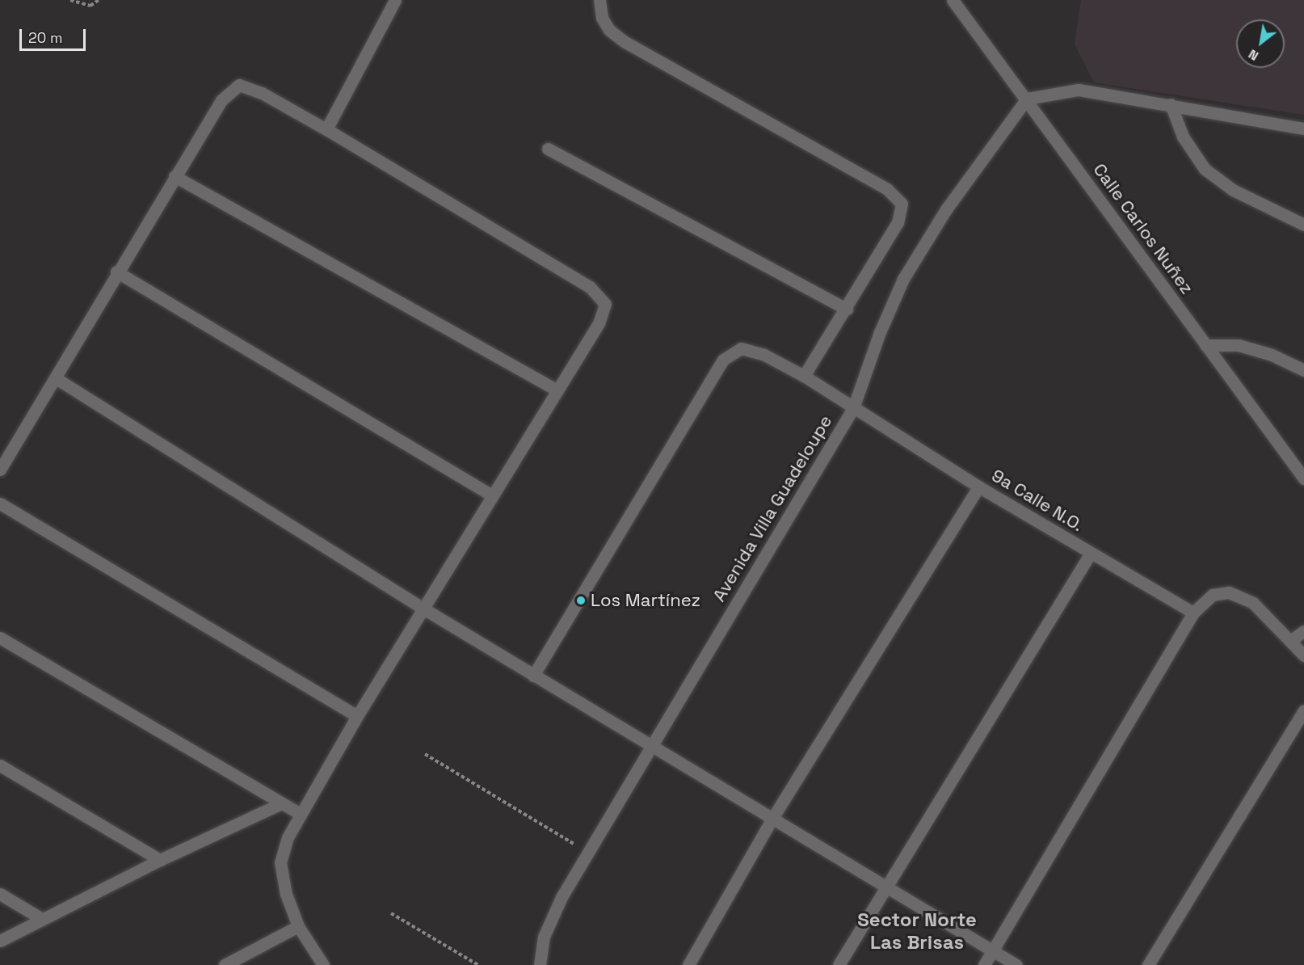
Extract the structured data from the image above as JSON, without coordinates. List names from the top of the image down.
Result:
{
  "streets": {
    "street": ["Calle Carlos Nuñez", "9a Calle N.O.", "Avenida Villa Guadeloupe"]
  },
  "crossings": [
    ["Calle Carlos Nuñez", "Avenida Villa Guadeloupe"],
    ["9a Calle N.O.", "Avenida Villa Guadeloupe"]
  ],
  "districts": ["Sector Norte Las Brisas"],
  "places": ["Los Martínez"],
  "scale_bar": "20 m",
  "north": "bottom left"
}
